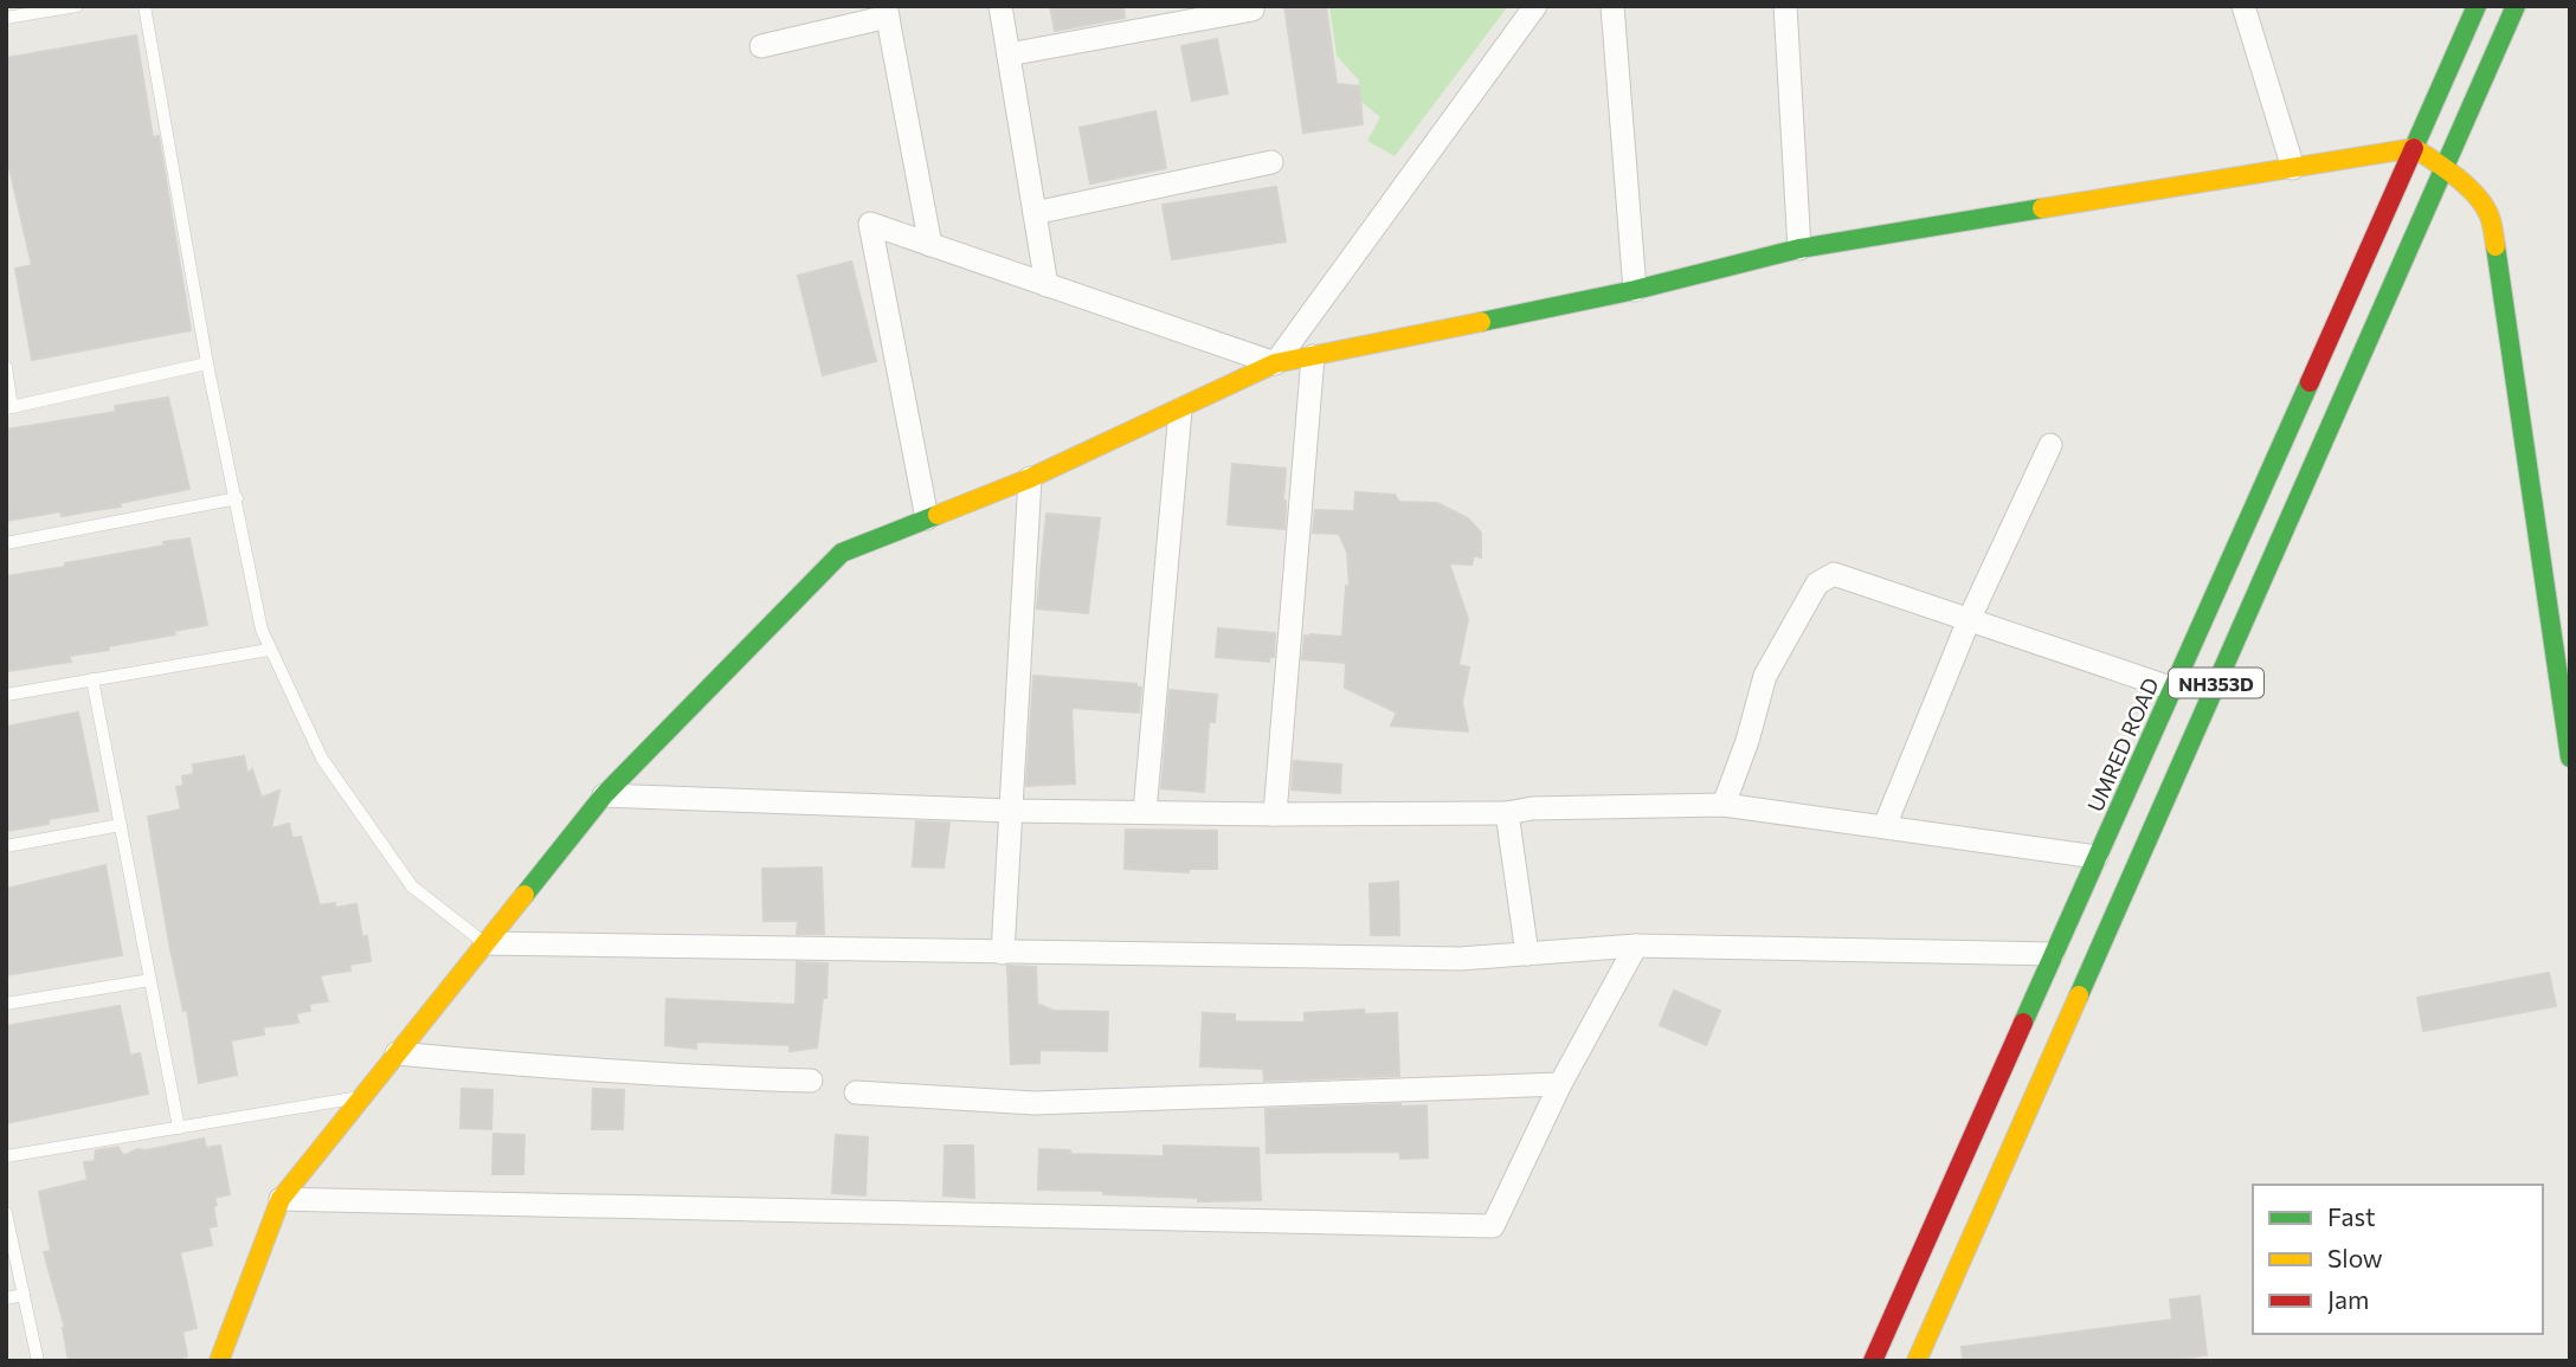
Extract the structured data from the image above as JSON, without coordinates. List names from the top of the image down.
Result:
{
  "streets": {
    "main road": ["NH353D", "UMRED ROAD"]
  },
  "crossings": [
    ["NH353D", "UMRED ROAD"]
  ],
  "legend": ["Fast", "Slow", "Jam"]
}
